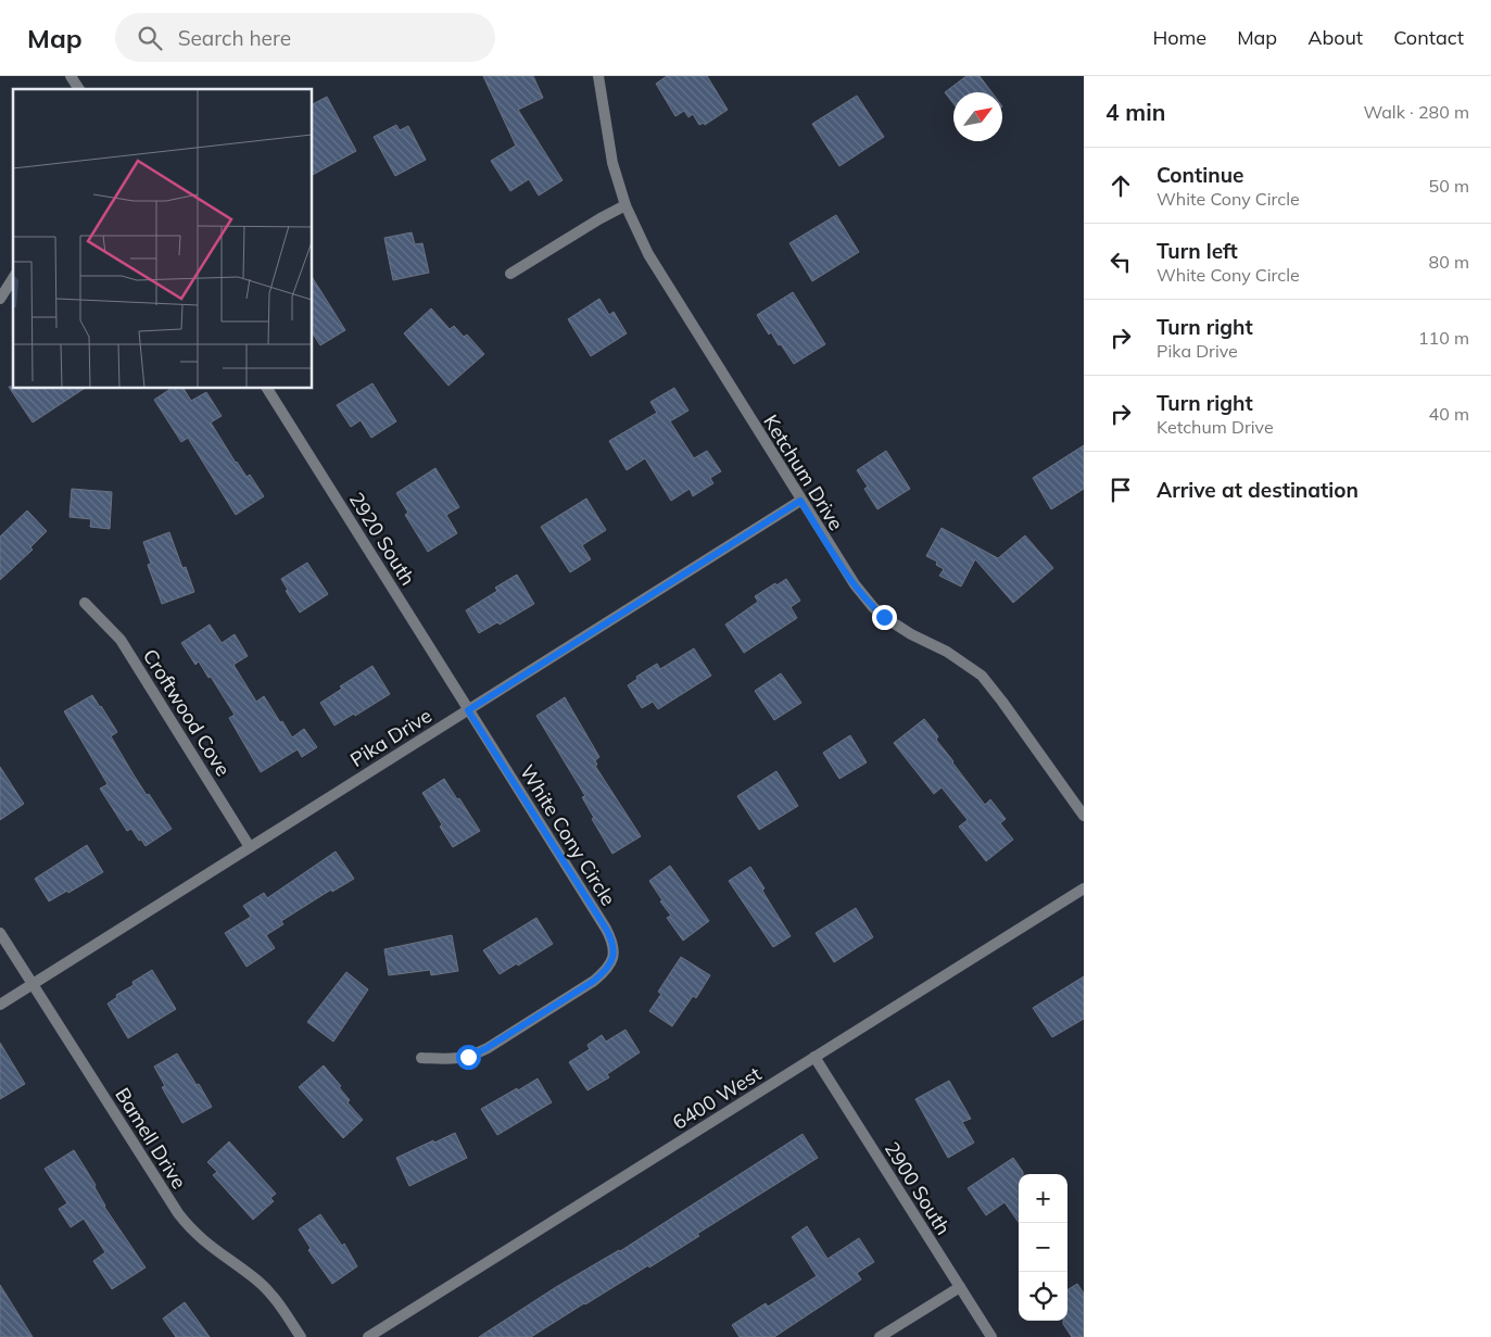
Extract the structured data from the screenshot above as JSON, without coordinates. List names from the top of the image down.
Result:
{
  "streets": {
    "street": [
      "Ketchum Drive",
      "2920 South",
      "Croftwood Cove",
      "Pika Drive",
      "White Cony Circle",
      "6400 West",
      "Bamell Drive",
      "2900 South"
    ]
  },
  "crossings": [
    ["Ketchum Drive", "Pika Drive"],
    ["2920 South", "Pika Drive"],
    ["2920 South", "White Cony Circle"],
    ["Croftwood Cove", "Pika Drive"],
    ["Pika Drive", "White Cony Circle"],
    ["Pika Drive", "Bamell Drive"],
    ["6400 West", "2900 South"]
  ],
  "north": "top right",
  "page": {
    "header": "Map",
    "search": "Search here",
    "nav": [
      "Home",
      "Map",
      "About",
      "Contact"
    ],
    "heading": ["4 min", "Walk · 280 m"],
    "list": [
      ["Continue", "White Cony Circle", "50 m"],
      ["Turn left", "White Cony Circle", "80 m"],
      ["Turn right", "Pika Drive", "110 m"],
      ["Turn right", "Ketchum Drive", "40 m"],
      "Arrive at destination"
    ],
    "map_buttons": ["+", "−"]
  }
}
